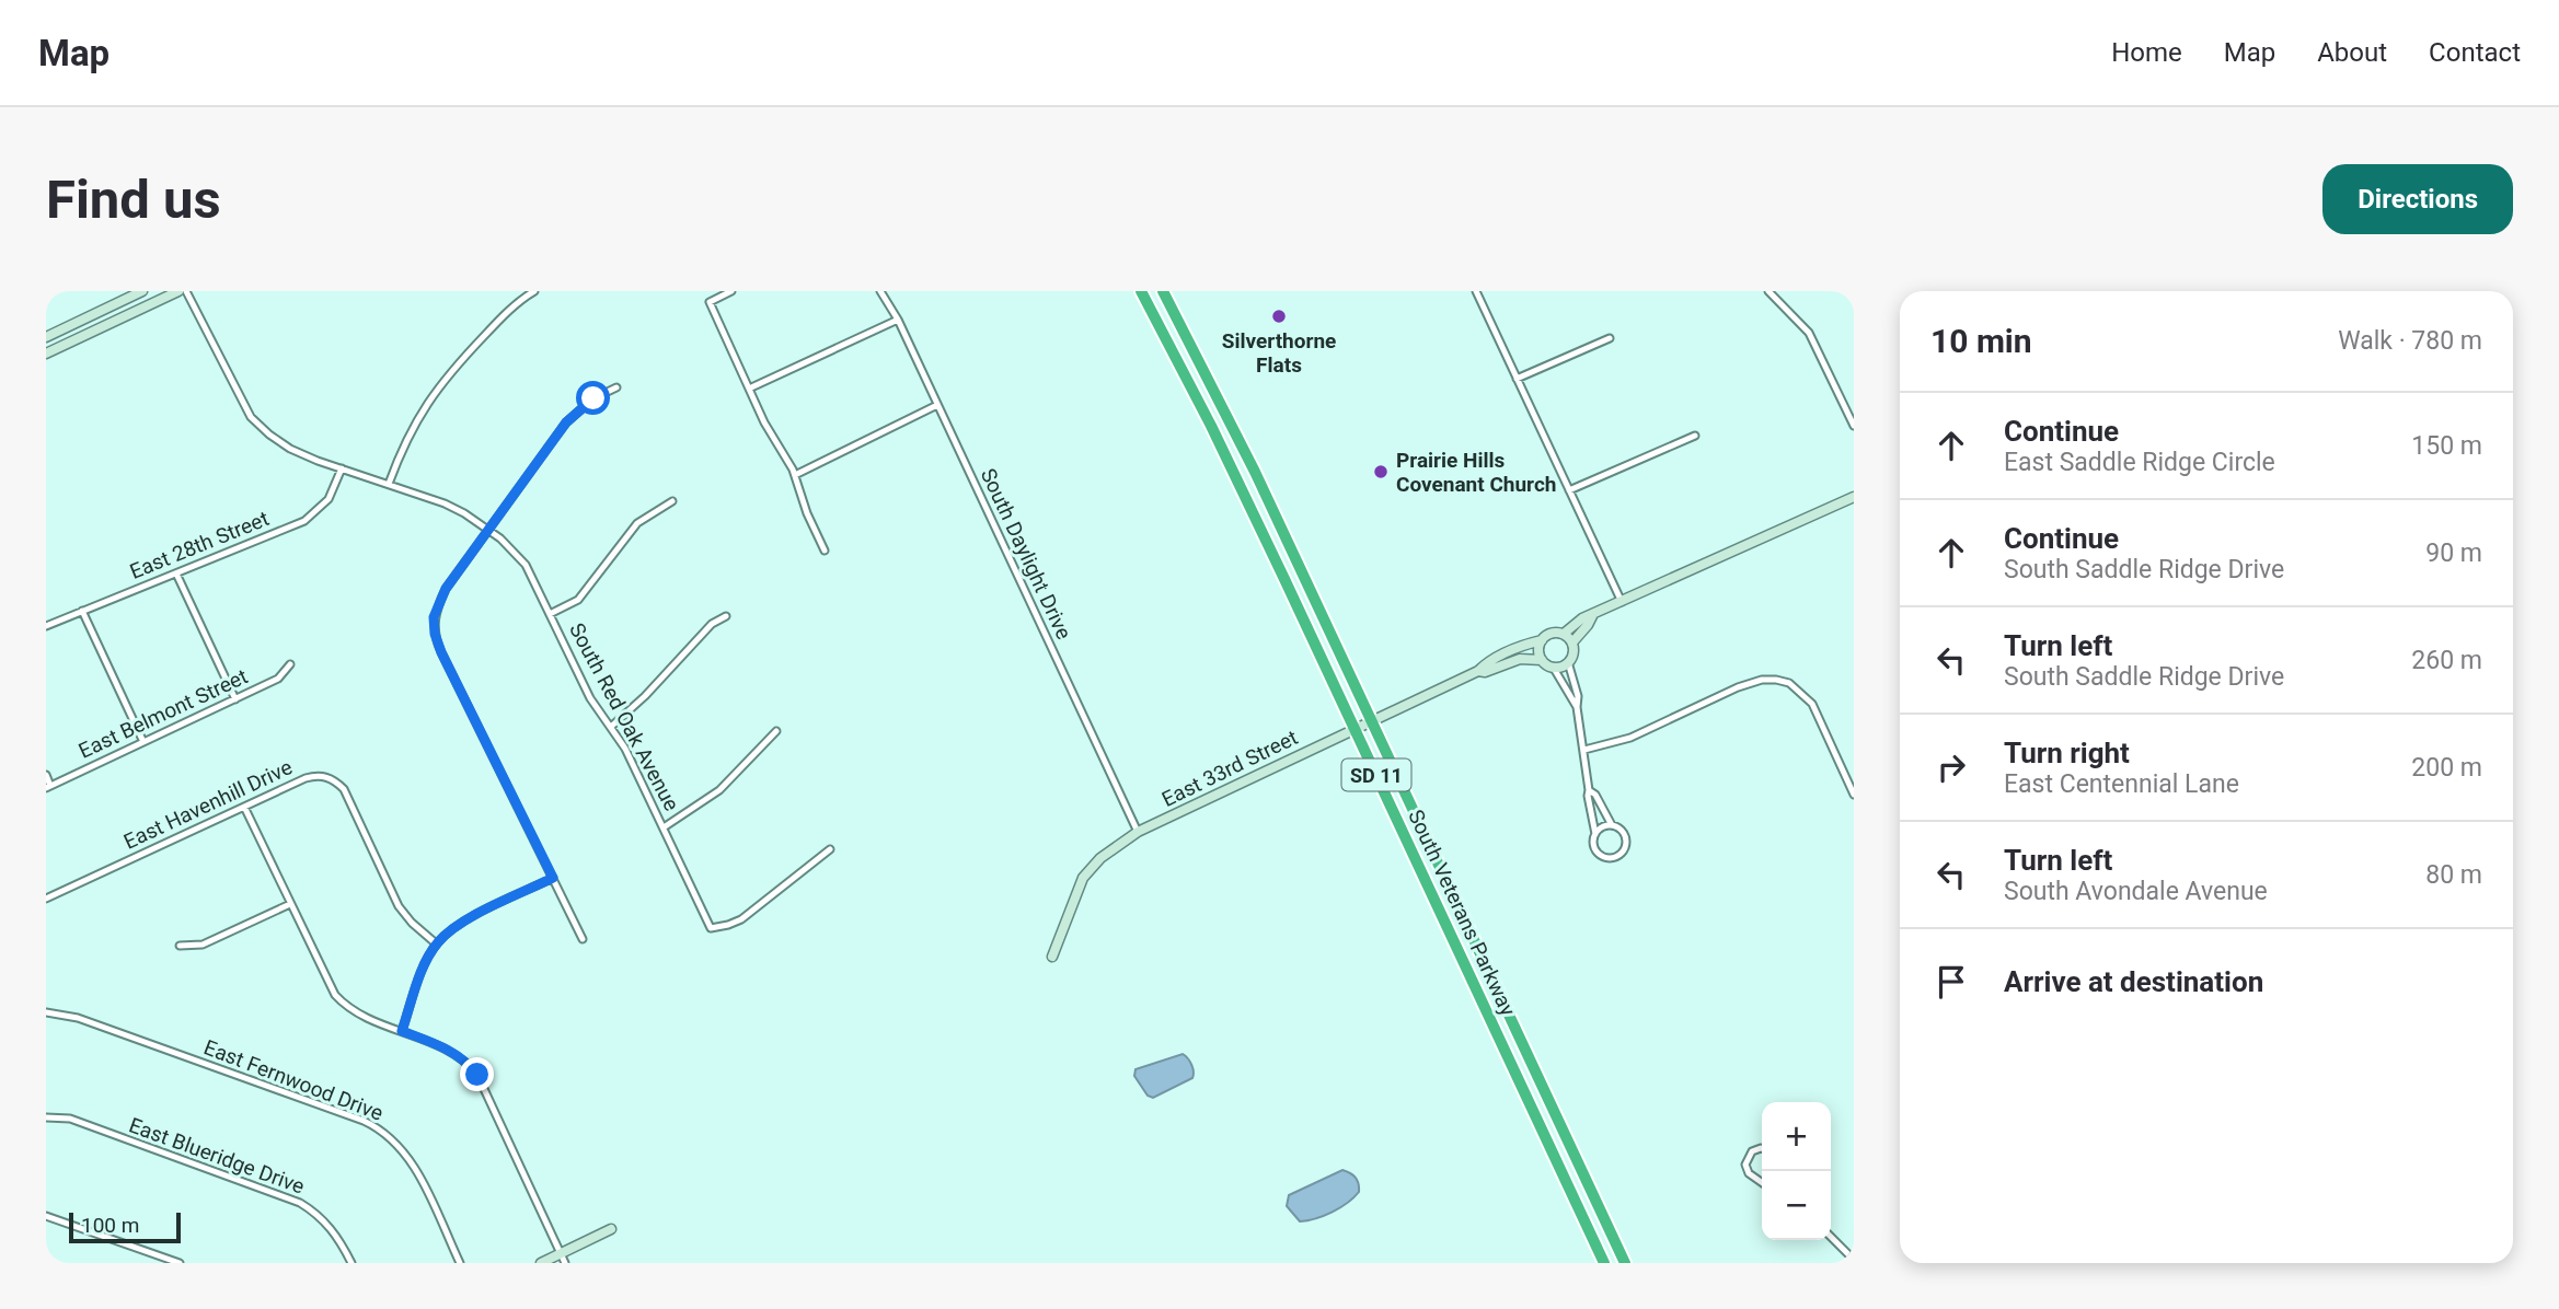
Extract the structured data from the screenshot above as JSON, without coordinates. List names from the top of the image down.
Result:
{
  "streets": {
    "highway": ["SD 11", "South Veterans Parkway"],
    "street": [
      "East 28th Street",
      "South Daylight Drive",
      "East Belmont Street",
      "South Red Oak Avenue",
      "East 33rd Street",
      "East Havenhill Drive",
      "East Fernwood Drive",
      "East Blueridge Drive"
    ]
  },
  "crossings": [
    ["East 28th Street", "South Red Oak Avenue"],
    ["South Daylight Drive", "East 33rd Street"],
    ["East 33rd Street", "South Veterans Parkway"]
  ],
  "places": ["Silverthorne Flats", "Prairie Hills Covenant Church"],
  "scale_bar": "100 m",
  "page": {
    "header": "Map",
    "nav": [
      "Home",
      "Map",
      "About",
      "Contact"
    ],
    "buttons": "Directions",
    "title": "Find us",
    "heading": ["10 min", "Walk · 780 m"],
    "list": [
      ["Continue", "East Saddle Ridge Circle", "150 m"],
      ["Continue", "South Saddle Ridge Drive", "90 m"],
      ["Turn left", "South Saddle Ridge Drive", "260 m"],
      ["Turn right", "East Centennial Lane", "200 m"],
      ["Turn left", "South Avondale Avenue", "80 m"],
      "Arrive at destination"
    ],
    "map_buttons": ["+", "−"],
    "scale": "100 m"
  }
}
